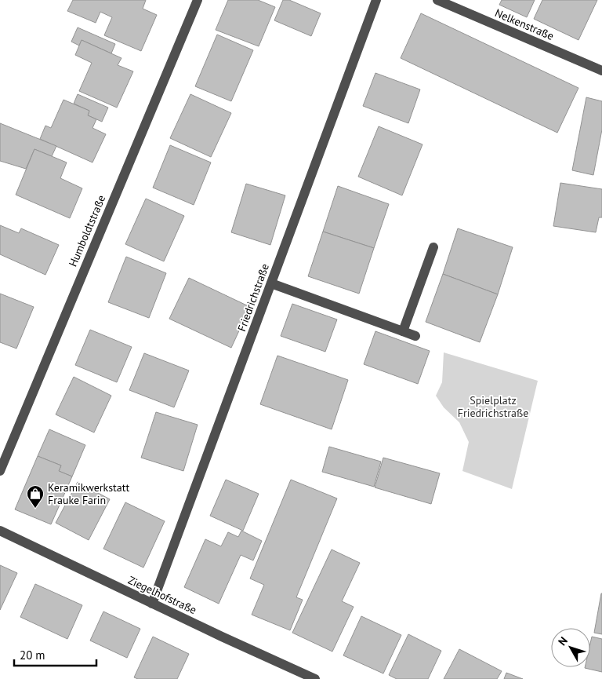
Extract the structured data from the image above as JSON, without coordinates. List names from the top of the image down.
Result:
{
  "streets": {
    "street": [
      "Nelkenstraße",
      "Humboldtstraße",
      "Friedrichstraße",
      "Ziegelhofstraße"
    ]
  },
  "crossings": [
    ["Friedrichstraße", "Ziegelhofstraße"]
  ],
  "parks": ["Spielplatz Friedrichstraße"],
  "places": {
    "shop": ["Keramikwerkstatt Frauke Farin"]
  },
  "scale_bar": "20 m",
  "north": "top left"
}
